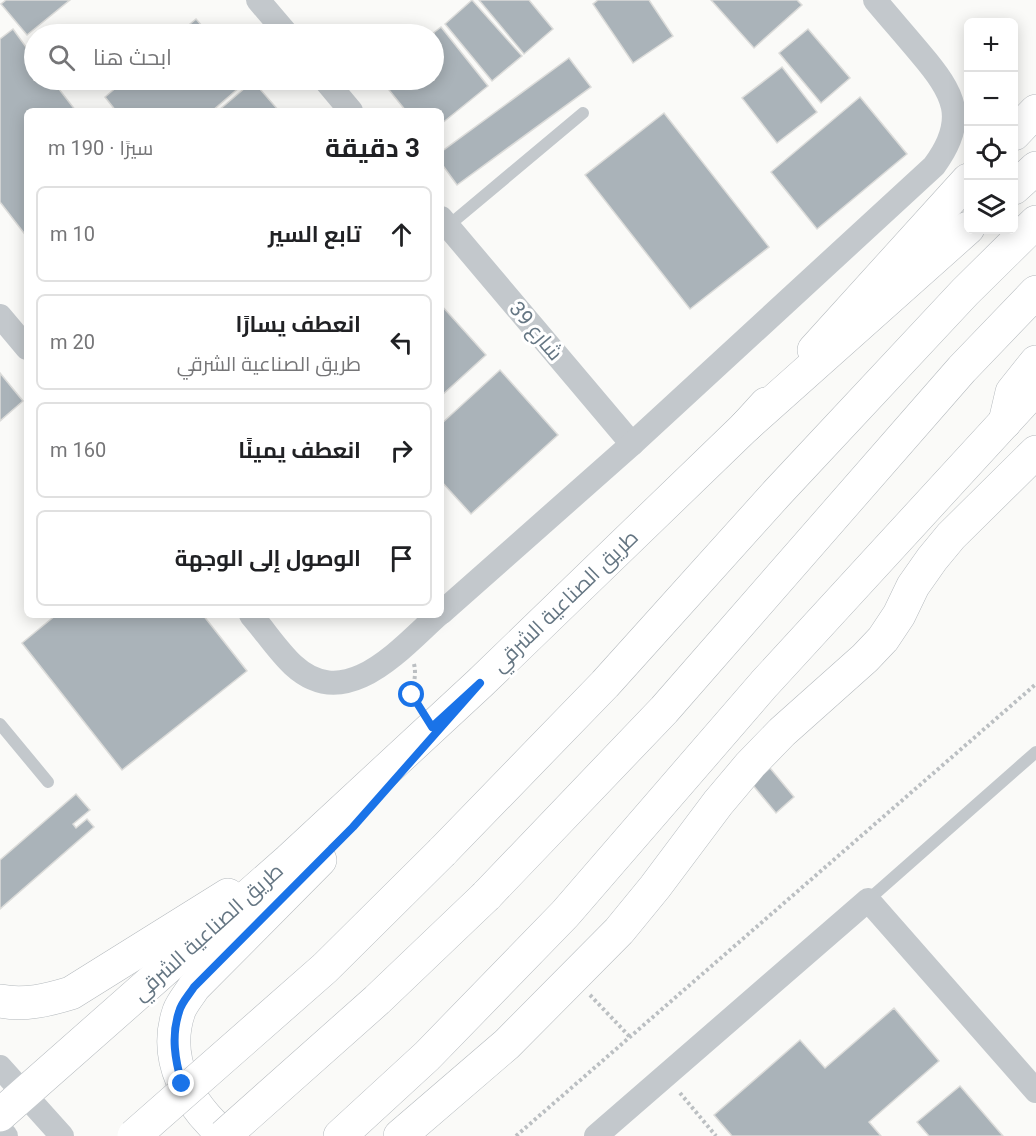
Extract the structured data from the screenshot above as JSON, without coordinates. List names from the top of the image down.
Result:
{
  "streets": {
    "main road": ["طريق الصناعية الشرقي"],
    "street": ["شارع 39"]
  },
  "page": {
    "map_buttons": ["+", "−"],
    "search": "ابحث هنا",
    "heading": ["3 دقيقة", "سيرًا · 190 m"],
    "list": [
      ["تابع السير", "10 m"],
      ["انعطف يسارًا", "طريق الصناعية الشرقي", "20 m"],
      ["انعطف يمينًا", "160 m"],
      "الوصول إلى الوجهة"
    ]
  }
}
